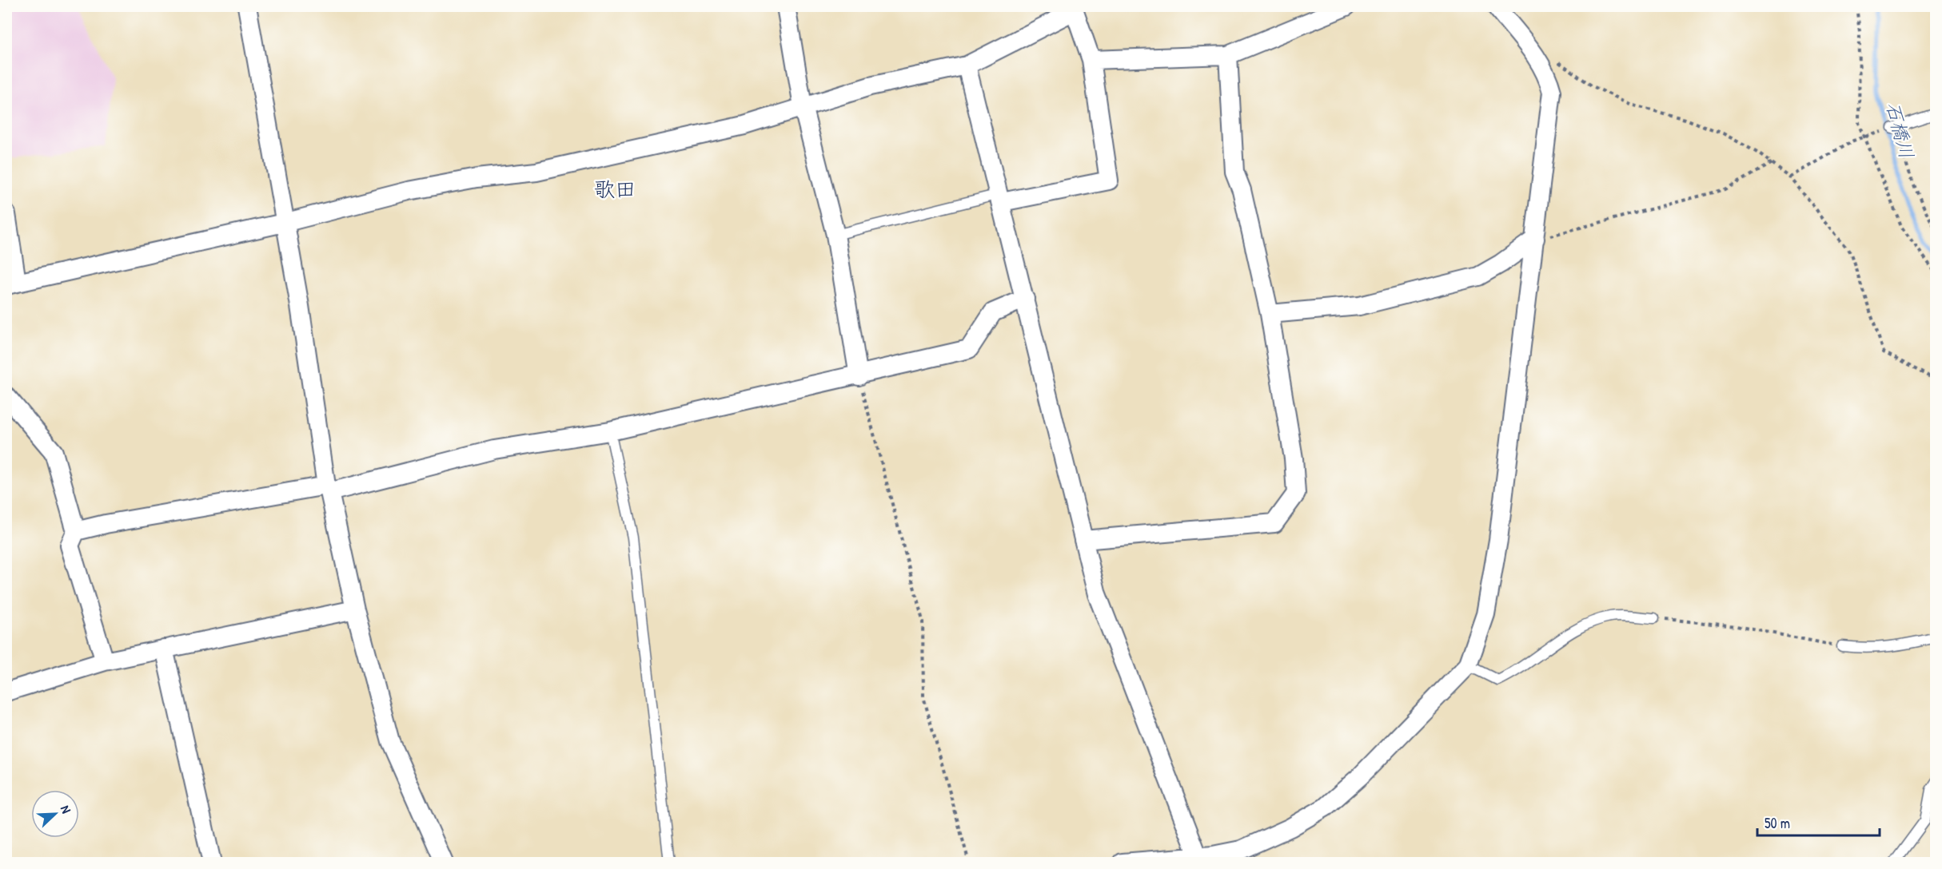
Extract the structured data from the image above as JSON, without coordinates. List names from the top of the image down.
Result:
{
  "districts": ["歌田"],
  "water": ["石橋川"],
  "scale_bar": "50 m",
  "north": "top right"
}
